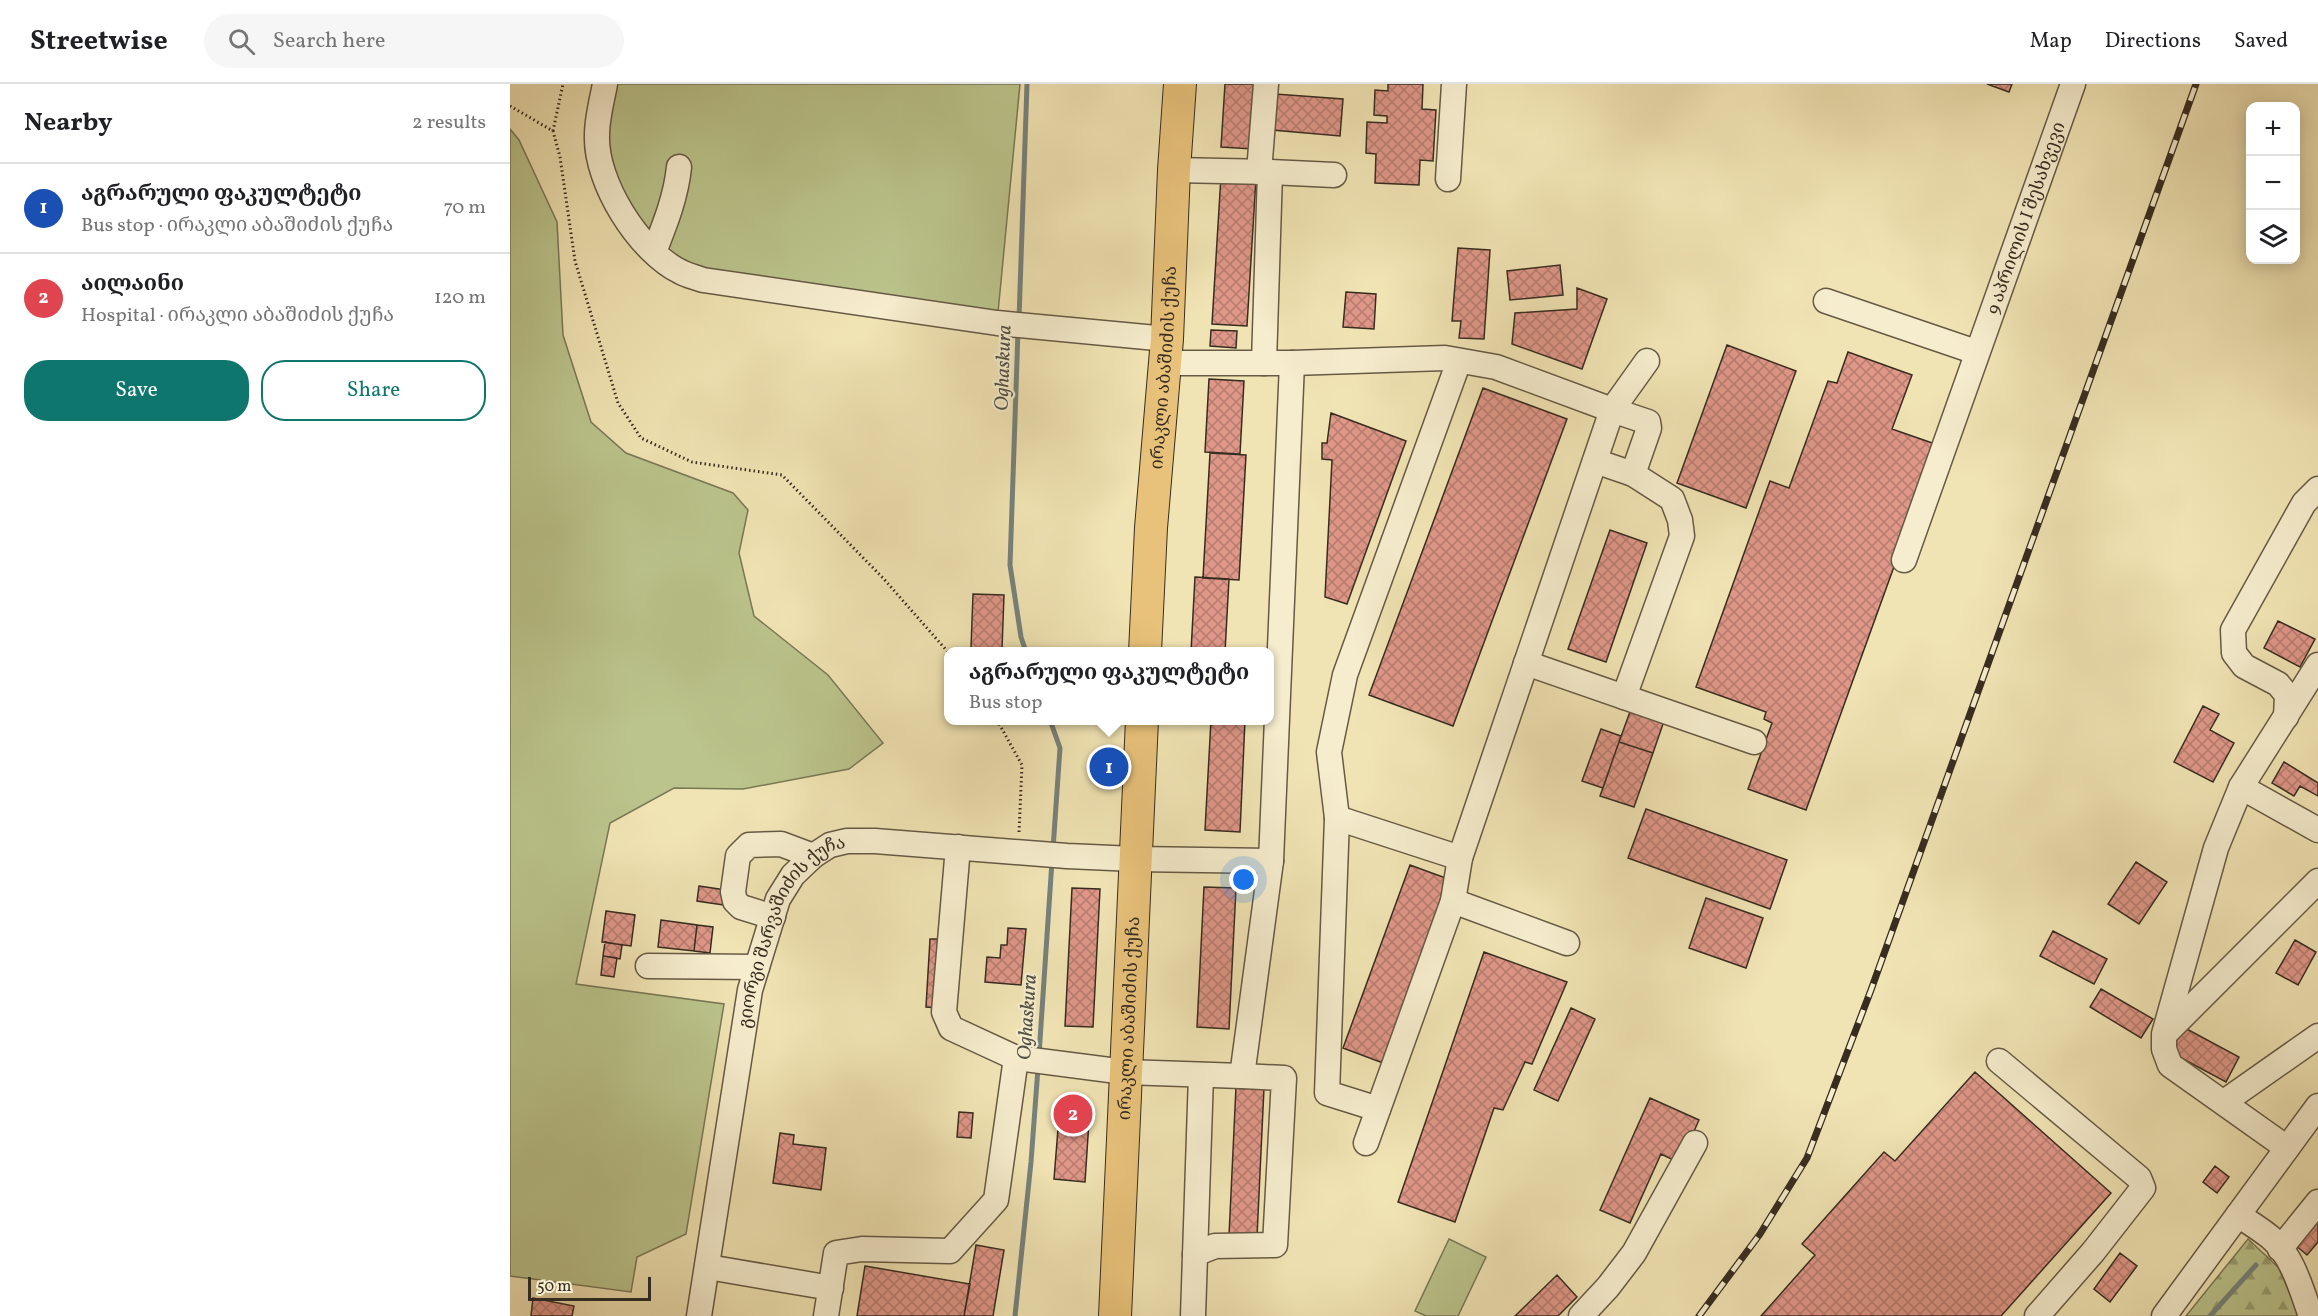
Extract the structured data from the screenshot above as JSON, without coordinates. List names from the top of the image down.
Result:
{
  "streets": {
    "main road": ["ირაკლი აბაშიძის ქუჩა"],
    "street": ["9 აპრილის I შესახვევი", "გიორგი შარვაშიძის ქუჩა"]
  },
  "crossings": [
    ["ირაკლი აბაშიძის ქუჩა", "გიორგი შარვაშიძის ქუჩა"]
  ],
  "water": ["Oghaskura"],
  "scale_bar": "50 m",
  "page": {
    "header": "Streetwise",
    "search": "Search here",
    "nav": ["Map", "Directions", "Saved"],
    "heading": ["Nearby", "2 results"],
    "map_buttons": ["+", "−"],
    "list": [
      {
        "mark": "1",
        "name": "აგრარული ფაკულტეტი",
        "note": "Bus stop · ირაკლი აბაშიძის ქუჩა",
        "value": "70 m"
      },
      {
        "mark": "2",
        "name": "აილაინი",
        "note": "Hospital · ირაკლი აბაშიძის ქუჩა",
        "value": "120 m"
      }
    ],
    "buttons": ["Save", "Share"],
    "popup": ["აგრარული ფაკულტეტი", "Bus stop"],
    "pins": ["1", "2"],
    "scale": "50 m"
  }
}
